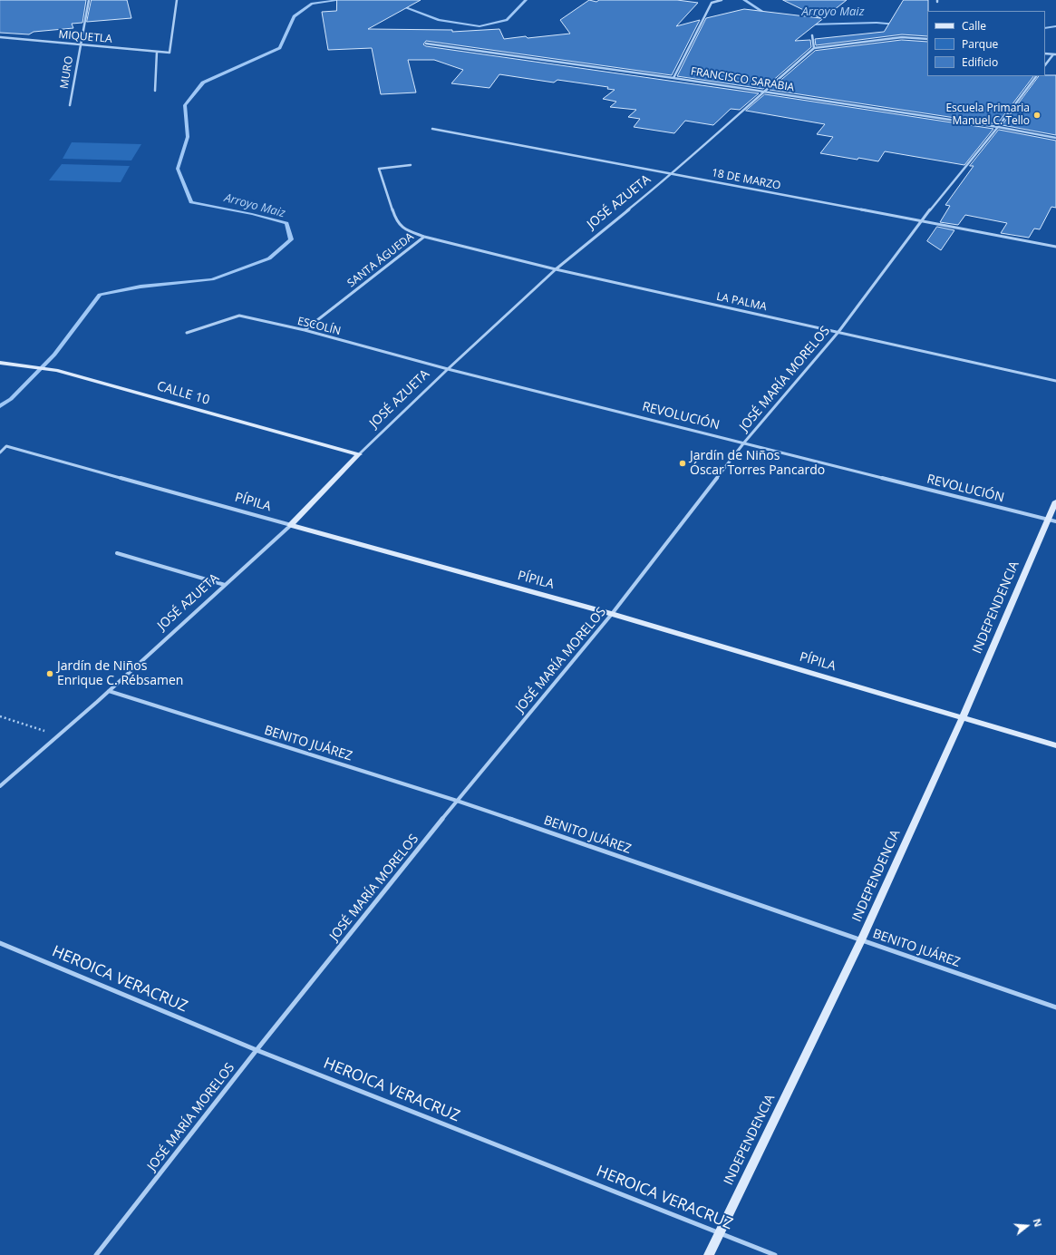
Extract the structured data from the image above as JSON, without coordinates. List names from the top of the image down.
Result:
{
  "streets": {
    "main road": [
      "JOSÉ AZUETA",
      "CALLE 10",
      "PÍPILA",
      "INDEPENDENCIA"
    ],
    "street": [
      "MIQUETLA",
      "MURO",
      "FRANCISCO SARABIA",
      "18 DE MARZO",
      "SANTA ÁGUEDA",
      "LA PALMA",
      "ESCOLÍN",
      "JOSÉ MARÍA MORELOS",
      "REVOLUCIÓN",
      "BENITO JUÁREZ",
      "HEROICA VERACRUZ"
    ]
  },
  "crossings": [
    ["MIQUETLA", "MURO"],
    ["FRANCISCO SARABIA", "JOSÉ AZUETA"],
    ["FRANCISCO SARABIA", "JOSÉ MARÍA MORELOS"],
    ["18 DE MARZO", "JOSÉ AZUETA"],
    ["18 DE MARZO", "JOSÉ MARÍA MORELOS"],
    ["JOSÉ AZUETA", "LA PALMA"],
    ["JOSÉ AZUETA", "ESCOLÍN"],
    ["JOSÉ AZUETA", "CALLE 10"],
    ["JOSÉ AZUETA", "REVOLUCIÓN"],
    ["JOSÉ AZUETA", "PÍPILA"],
    ["JOSÉ AZUETA", "BENITO JUÁREZ"],
    ["SANTA ÁGUEDA", "LA PALMA"],
    ["SANTA ÁGUEDA", "ESCOLÍN"],
    ["LA PALMA", "JOSÉ MARÍA MORELOS"],
    ["ESCOLÍN", "REVOLUCIÓN"],
    ["JOSÉ MARÍA MORELOS", "REVOLUCIÓN"],
    ["JOSÉ MARÍA MORELOS", "PÍPILA"],
    ["JOSÉ MARÍA MORELOS", "BENITO JUÁREZ"],
    ["JOSÉ MARÍA MORELOS", "HEROICA VERACRUZ"],
    ["REVOLUCIÓN", "INDEPENDENCIA"],
    ["PÍPILA", "INDEPENDENCIA"],
    ["INDEPENDENCIA", "BENITO JUÁREZ"],
    ["INDEPENDENCIA", "HEROICA VERACRUZ"]
  ],
  "water": ["Arroyo Maiz"],
  "places": ["Escuela Primaria Manuel C. Tello", "Jardín de Niños Óscar Torres Pancardo", "Jardín de Niños Enrique C. Rébsamen"],
  "legend": ["Calle", "Parque", "Edificio"],
  "north": "right"
}
